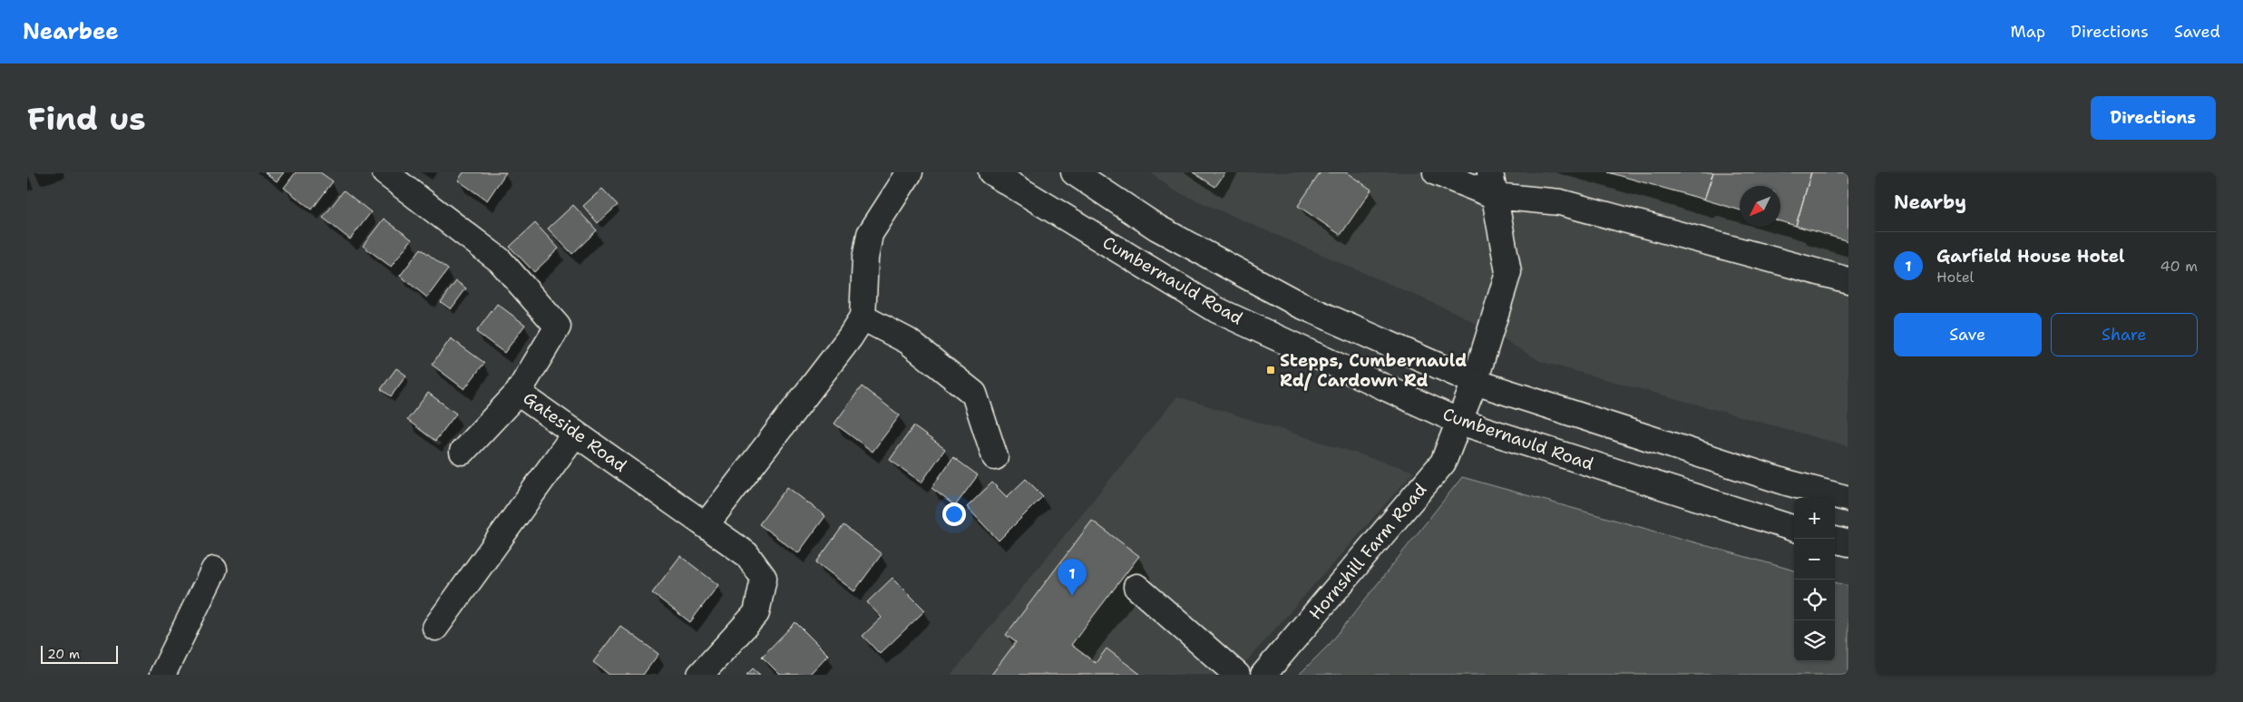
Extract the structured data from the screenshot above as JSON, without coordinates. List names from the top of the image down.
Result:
{
  "streets": {
    "street": ["Cumbernauld Road", "Gateside Road", "Hornshill Farm Road"]
  },
  "crossings": [
    ["Cumbernauld Road", "Hornshill Farm Road"]
  ],
  "places": {
    "transit": ["Stepps, Cumbernauld Rd/ Cardown Rd"]
  },
  "scale_bar": "20 m",
  "north": "bottom left",
  "page": {
    "header": "Nearbee",
    "nav": ["Map", "Directions", "Saved"],
    "buttons": [
      "Directions",
      ["Save", "Share"]
    ],
    "title": "Find us",
    "heading": "Nearby",
    "list": [
      {
        "mark": "1",
        "name": "Garfield House Hotel",
        "note": "Hotel",
        "value": "40 m"
      }
    ],
    "map_buttons": ["+", "−"],
    "pins": "1",
    "scale": "20 m"
  }
}
